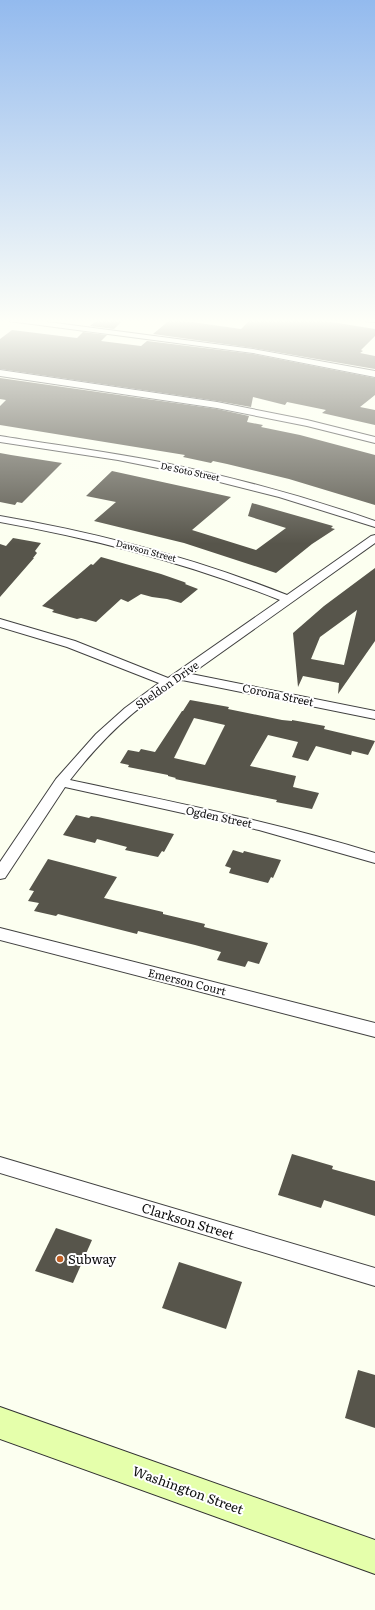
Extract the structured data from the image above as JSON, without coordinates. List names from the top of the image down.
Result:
{
  "streets": {
    "main road": ["Washington Street"],
    "street": [
      "De Soto Street",
      "Dawson Street",
      "Sheldon Drive",
      "Corona Street",
      "Ogden Street",
      "Emerson Court",
      "Clarkson Street"
    ]
  },
  "crossings": [
    ["Dawson Street", "Sheldon Drive"],
    ["Sheldon Drive", "Corona Street"],
    ["Sheldon Drive", "Ogden Street"]
  ],
  "places": ["Subway"]
}
